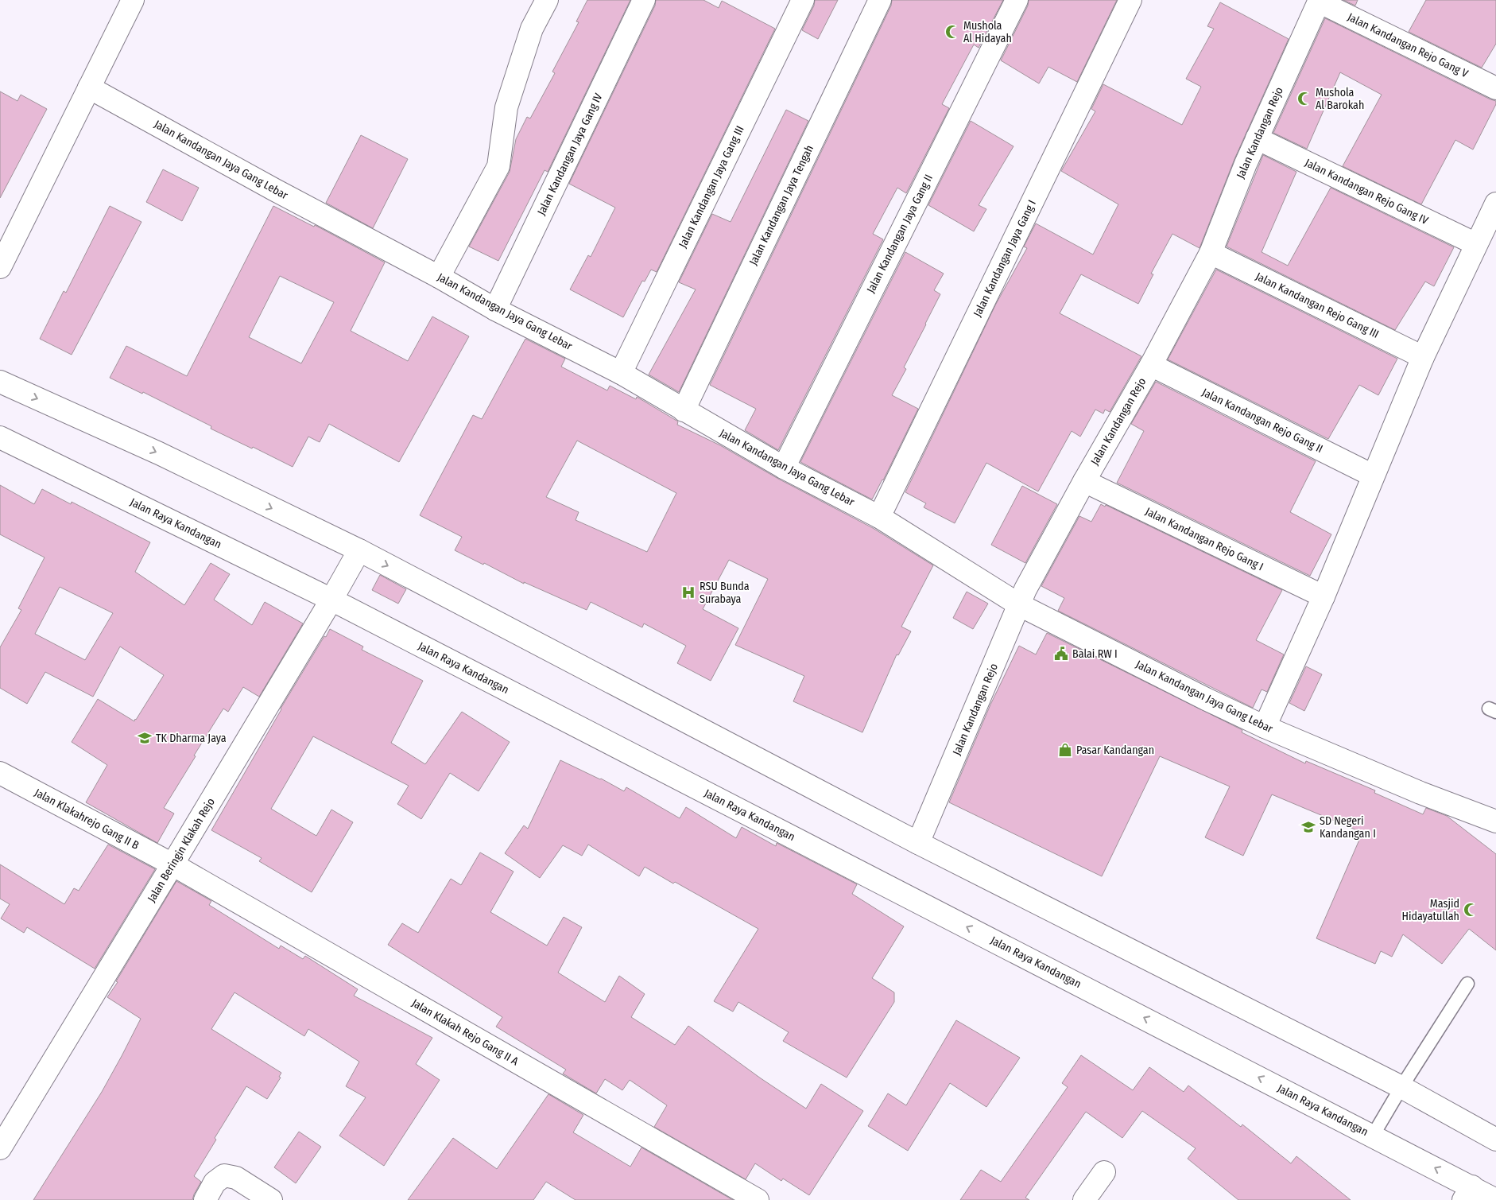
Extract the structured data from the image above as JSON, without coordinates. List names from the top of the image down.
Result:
{
  "streets": {
    "street": [
      "Jalan Kandangan Rejo Gang V",
      "Jalan Kandangan Rejo",
      "Jalan Kandangan Jaya Gang IV",
      "Jalan Kandangan Jaya Gang Lebar",
      "Jalan Kandangan Jaya Gang III",
      "Jalan Kandangan Rejo Gang IV",
      "Jalan Kandangan Jaya Tengah",
      "Jalan Kandangan Jaya Gang II",
      "Jalan Kandangan Jaya Gang I",
      "Jalan Kandangan Rejo Gang III",
      "Jalan Kandangan Rejo Gang II",
      "Jalan Raya Kandangan",
      "Jalan Kandangan Rejo Gang I",
      "Jalan Klakahrejo Gang II B",
      "Jalan Beringin Klakah Rejo",
      "Jalan Klakah Rejo Gang II A"
    ]
  },
  "crossings": [
    ["Jalan Kandangan Rejo Gang V", "Jalan Kandangan Rejo"],
    ["Jalan Kandangan Rejo", "Jalan Kandangan Jaya Gang Lebar"],
    ["Jalan Kandangan Rejo", "Jalan Kandangan Rejo Gang IV"],
    ["Jalan Kandangan Rejo", "Jalan Kandangan Rejo Gang III"],
    ["Jalan Kandangan Rejo", "Jalan Kandangan Rejo Gang II"],
    ["Jalan Kandangan Rejo", "Jalan Kandangan Rejo Gang I"],
    ["Jalan Kandangan Jaya Gang IV", "Jalan Kandangan Jaya Gang Lebar"],
    ["Jalan Kandangan Jaya Gang Lebar", "Jalan Kandangan Jaya Gang III"],
    ["Jalan Kandangan Jaya Gang Lebar", "Jalan Kandangan Jaya Tengah"],
    ["Jalan Kandangan Jaya Gang Lebar", "Jalan Kandangan Jaya Gang II"],
    ["Jalan Kandangan Jaya Gang Lebar", "Jalan Kandangan Jaya Gang I"],
    ["Jalan Raya Kandangan", "Jalan Beringin Klakah Rejo"],
    ["Jalan Klakahrejo Gang II B", "Jalan Beringin Klakah Rejo"],
    ["Jalan Klakahrejo Gang II B", "Jalan Klakah Rejo Gang II A"],
    ["Jalan Beringin Klakah Rejo", "Jalan Klakah Rejo Gang II A"]
  ],
  "places": {
    "mosque": ["Mushola Al Hidayah", "Mushola Al Barokah", "Masjid Hidayatullah"],
    "hospital": ["RSU Bunda Surabaya"],
    "public building": ["Balai RW I"],
    "school or university": ["TK Dharma Jaya", "SD Negeri Kandangan I"],
    "shop": ["Pasar Kandangan"]
  }
}
